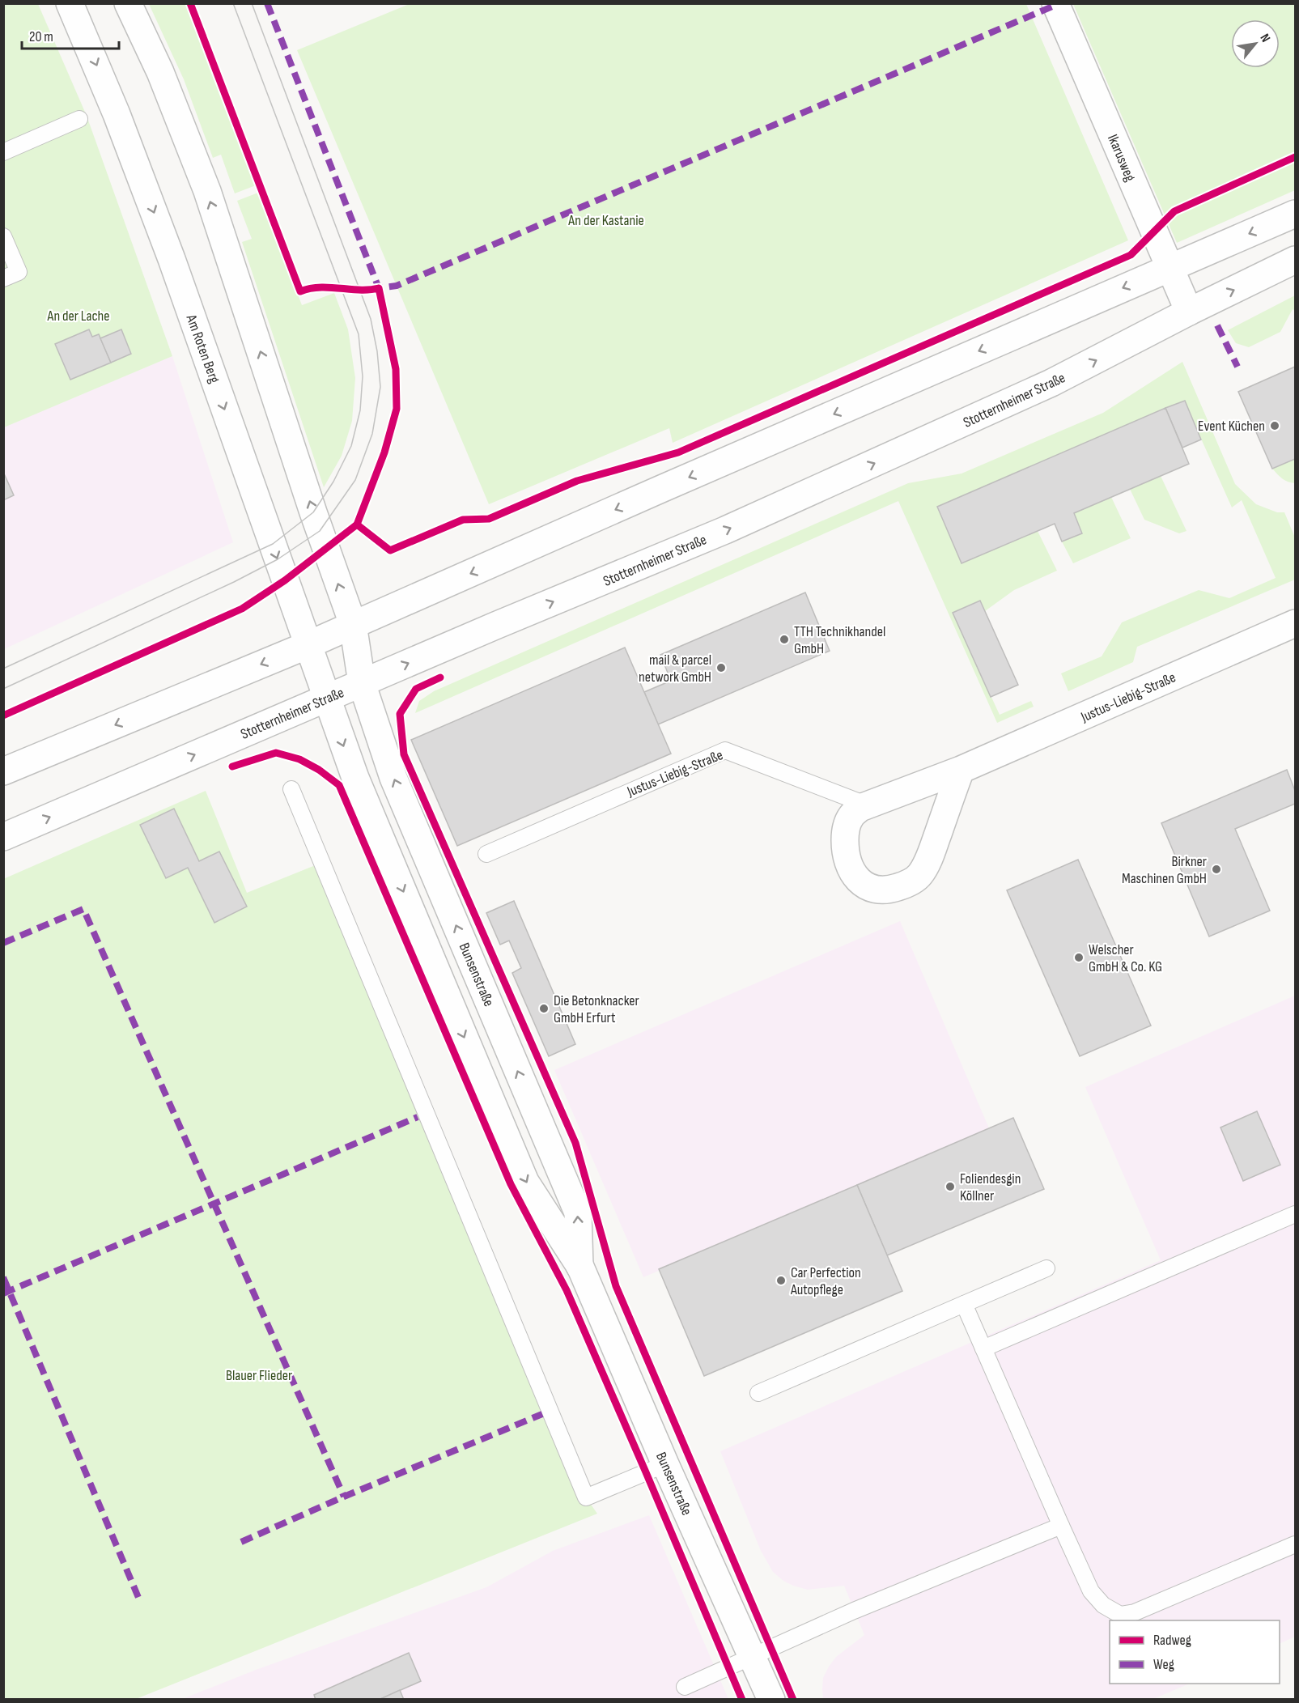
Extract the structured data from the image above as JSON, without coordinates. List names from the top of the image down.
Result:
{
  "streets": {
    "main road": [
      "Ikarusweg",
      "Am Roten Berg",
      "Stotternheimer Straße",
      "Justus-Liebig-Straße",
      "Bunsenstraße"
    ]
  },
  "crossings": [
    ["Ikarusweg", "Stotternheimer Straße"],
    ["Am Roten Berg", "Stotternheimer Straße"],
    ["Am Roten Berg", "Bunsenstraße"],
    ["Stotternheimer Straße", "Bunsenstraße"]
  ],
  "parks": ["An der Kastanie", "An der Lache", "Blauer Flieder"],
  "places": [
    "Event Küchen",
    "TTH Technikhandel GmbH",
    "mail & parcel network GmbH",
    "Birkner Maschinen GmbH",
    "Welscher GmbH & Co. KG",
    "Die Betonknacker GmbH Erfurt",
    "Foliendesgin Köllner",
    "Car Perfection Autopflege"
  ],
  "legend": ["Radweg", "Weg"],
  "scale_bar": "20 m",
  "north": "top right"
}
